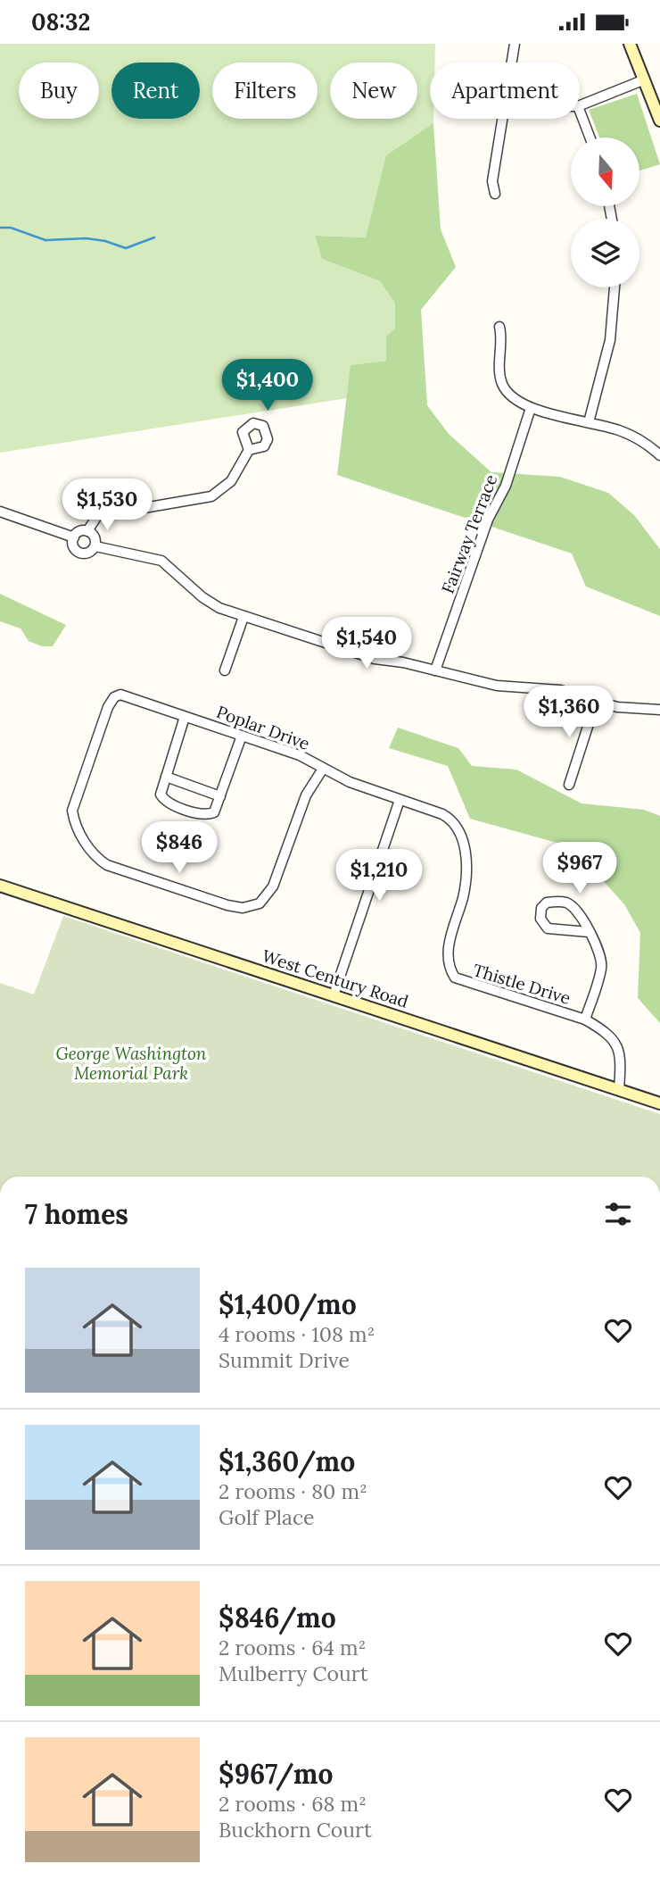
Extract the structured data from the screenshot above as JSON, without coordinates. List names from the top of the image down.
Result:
{
  "streets": {
    "main road": ["West Century Road"],
    "street": ["Fairway Terrace", "Poplar Drive", "Thistle Drive"]
  },
  "crossings": [
    ["Poplar Drive", "Thistle Drive"],
    ["West Century Road", "Thistle Drive"]
  ],
  "parks": ["George Washington Memorial Park"],
  "north": "bottom",
  "page": {
    "status": "08:32",
    "chip": [
      "Buy",
      "Rent",
      "Filters",
      "New",
      "Apartment"
    ],
    "price": [
      "$1,400",
      "$1,530",
      "$1,540",
      "$1,360",
      "$846",
      "$967",
      "$1,210"
    ],
    "heading": "7 homes",
    "list": [
      {
        "name": "$1,400/mo",
        "note": "4 rooms · 108 m² · Summit Drive"
      },
      {
        "name": "$1,360/mo",
        "note": "2 rooms · 80 m² · Golf Place"
      },
      {
        "name": "$846/mo",
        "note": "2 rooms · 64 m² · Mulberry Court"
      },
      {
        "name": "$967/mo",
        "note": "2 rooms · 68 m² · Buckhorn Court"
      }
    ]
  }
}
